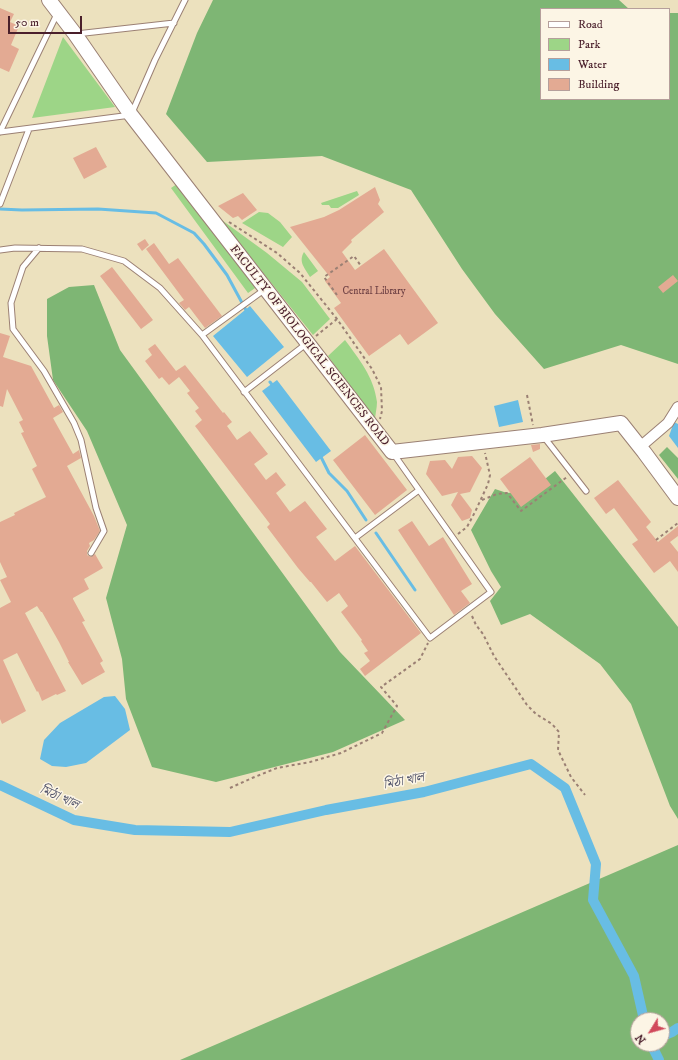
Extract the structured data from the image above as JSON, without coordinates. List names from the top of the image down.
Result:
{
  "streets": {
    "street": ["FACULTY OF BIOLOGICAL SCIENCES ROAD"]
  },
  "water": ["মিঠা খাল"],
  "house_numbers": ["Central Library"],
  "legend": [
    "Road",
    "Park",
    "Water",
    "Building"
  ],
  "scale_bar": "50 m",
  "north": "bottom left"
}
